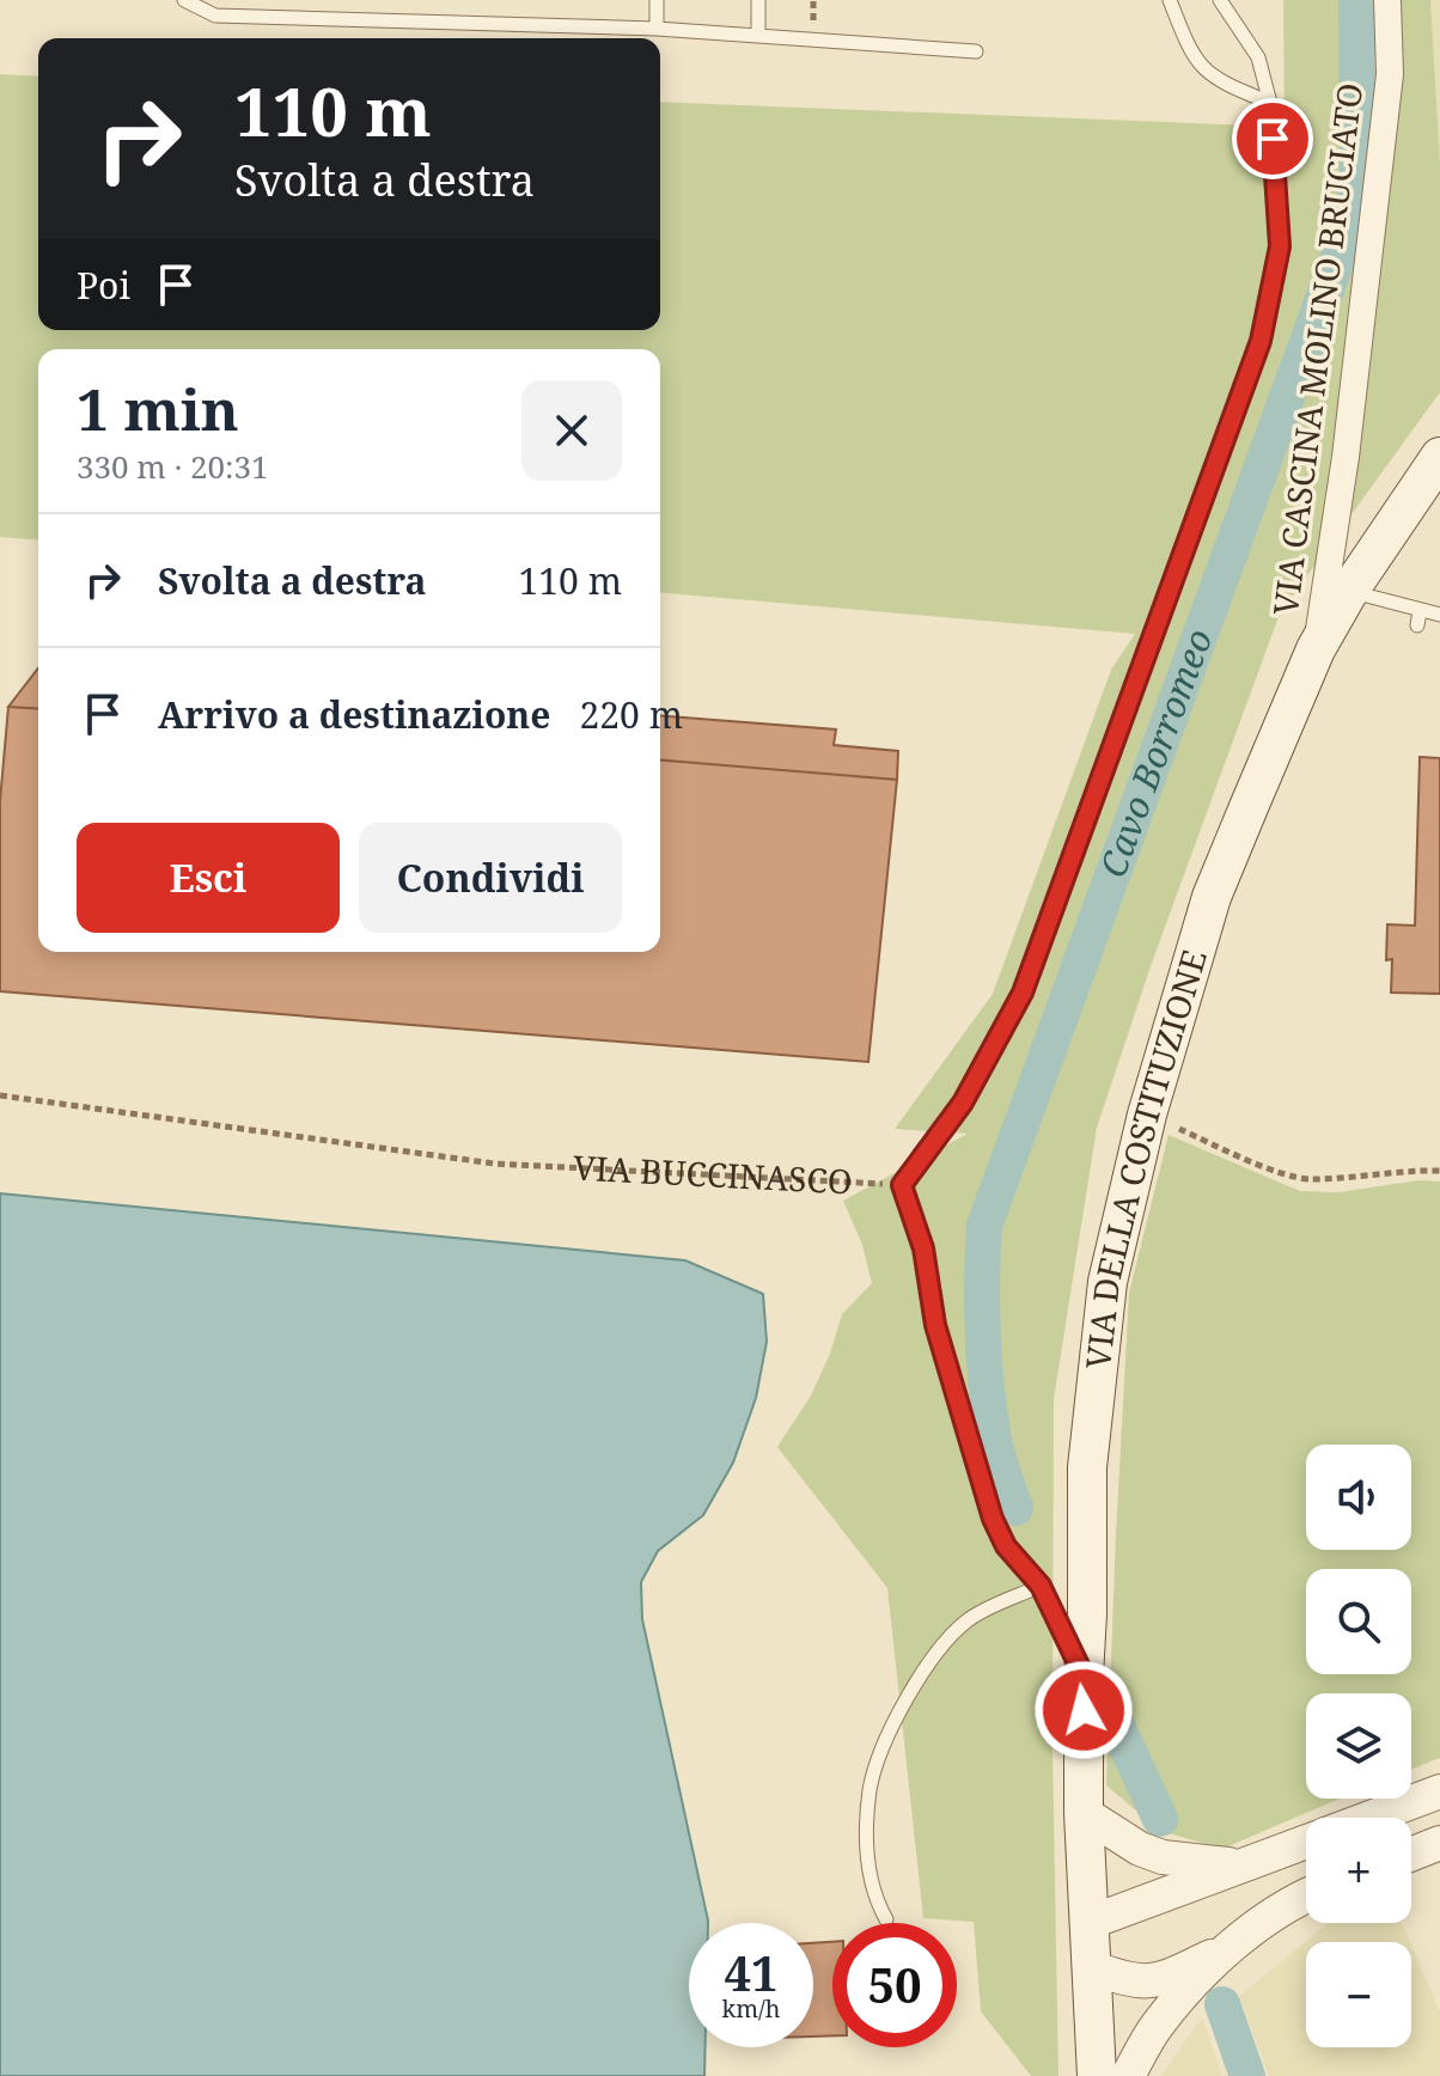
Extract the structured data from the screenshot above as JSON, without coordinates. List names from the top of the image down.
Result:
{
  "streets": {
    "main road": ["VIA DELLA COSTITUZIONE"],
    "street": ["VIA CASCINA MOLINO BRUCIATO"],
    "lane": ["VIA BUCCINASCO"]
  },
  "crossings": [
    ["VIA CASCINA MOLINO BRUCIATO", "VIA DELLA COSTITUZIONE"],
    ["VIA DELLA COSTITUZIONE", "VIA BUCCINASCO"]
  ],
  "water": ["Cavo Borromeo"],
  "page": {
    "turn": ["110 m", "Svolta a destra"],
    "then": "Poi",
    "heading": ["1 min", "330 m · 20:31"],
    "list": [
      {
        "name": "Svolta a destra",
        "value": "110 m"
      },
      {
        "name": "Arrivo a destinazione",
        "value": "220 m"
      }
    ],
    "buttons": ["Esci", "Condividi"],
    "map_buttons": ["+", "−"],
    "speed": "41 km/h",
    "limit": "50"
  }
}
